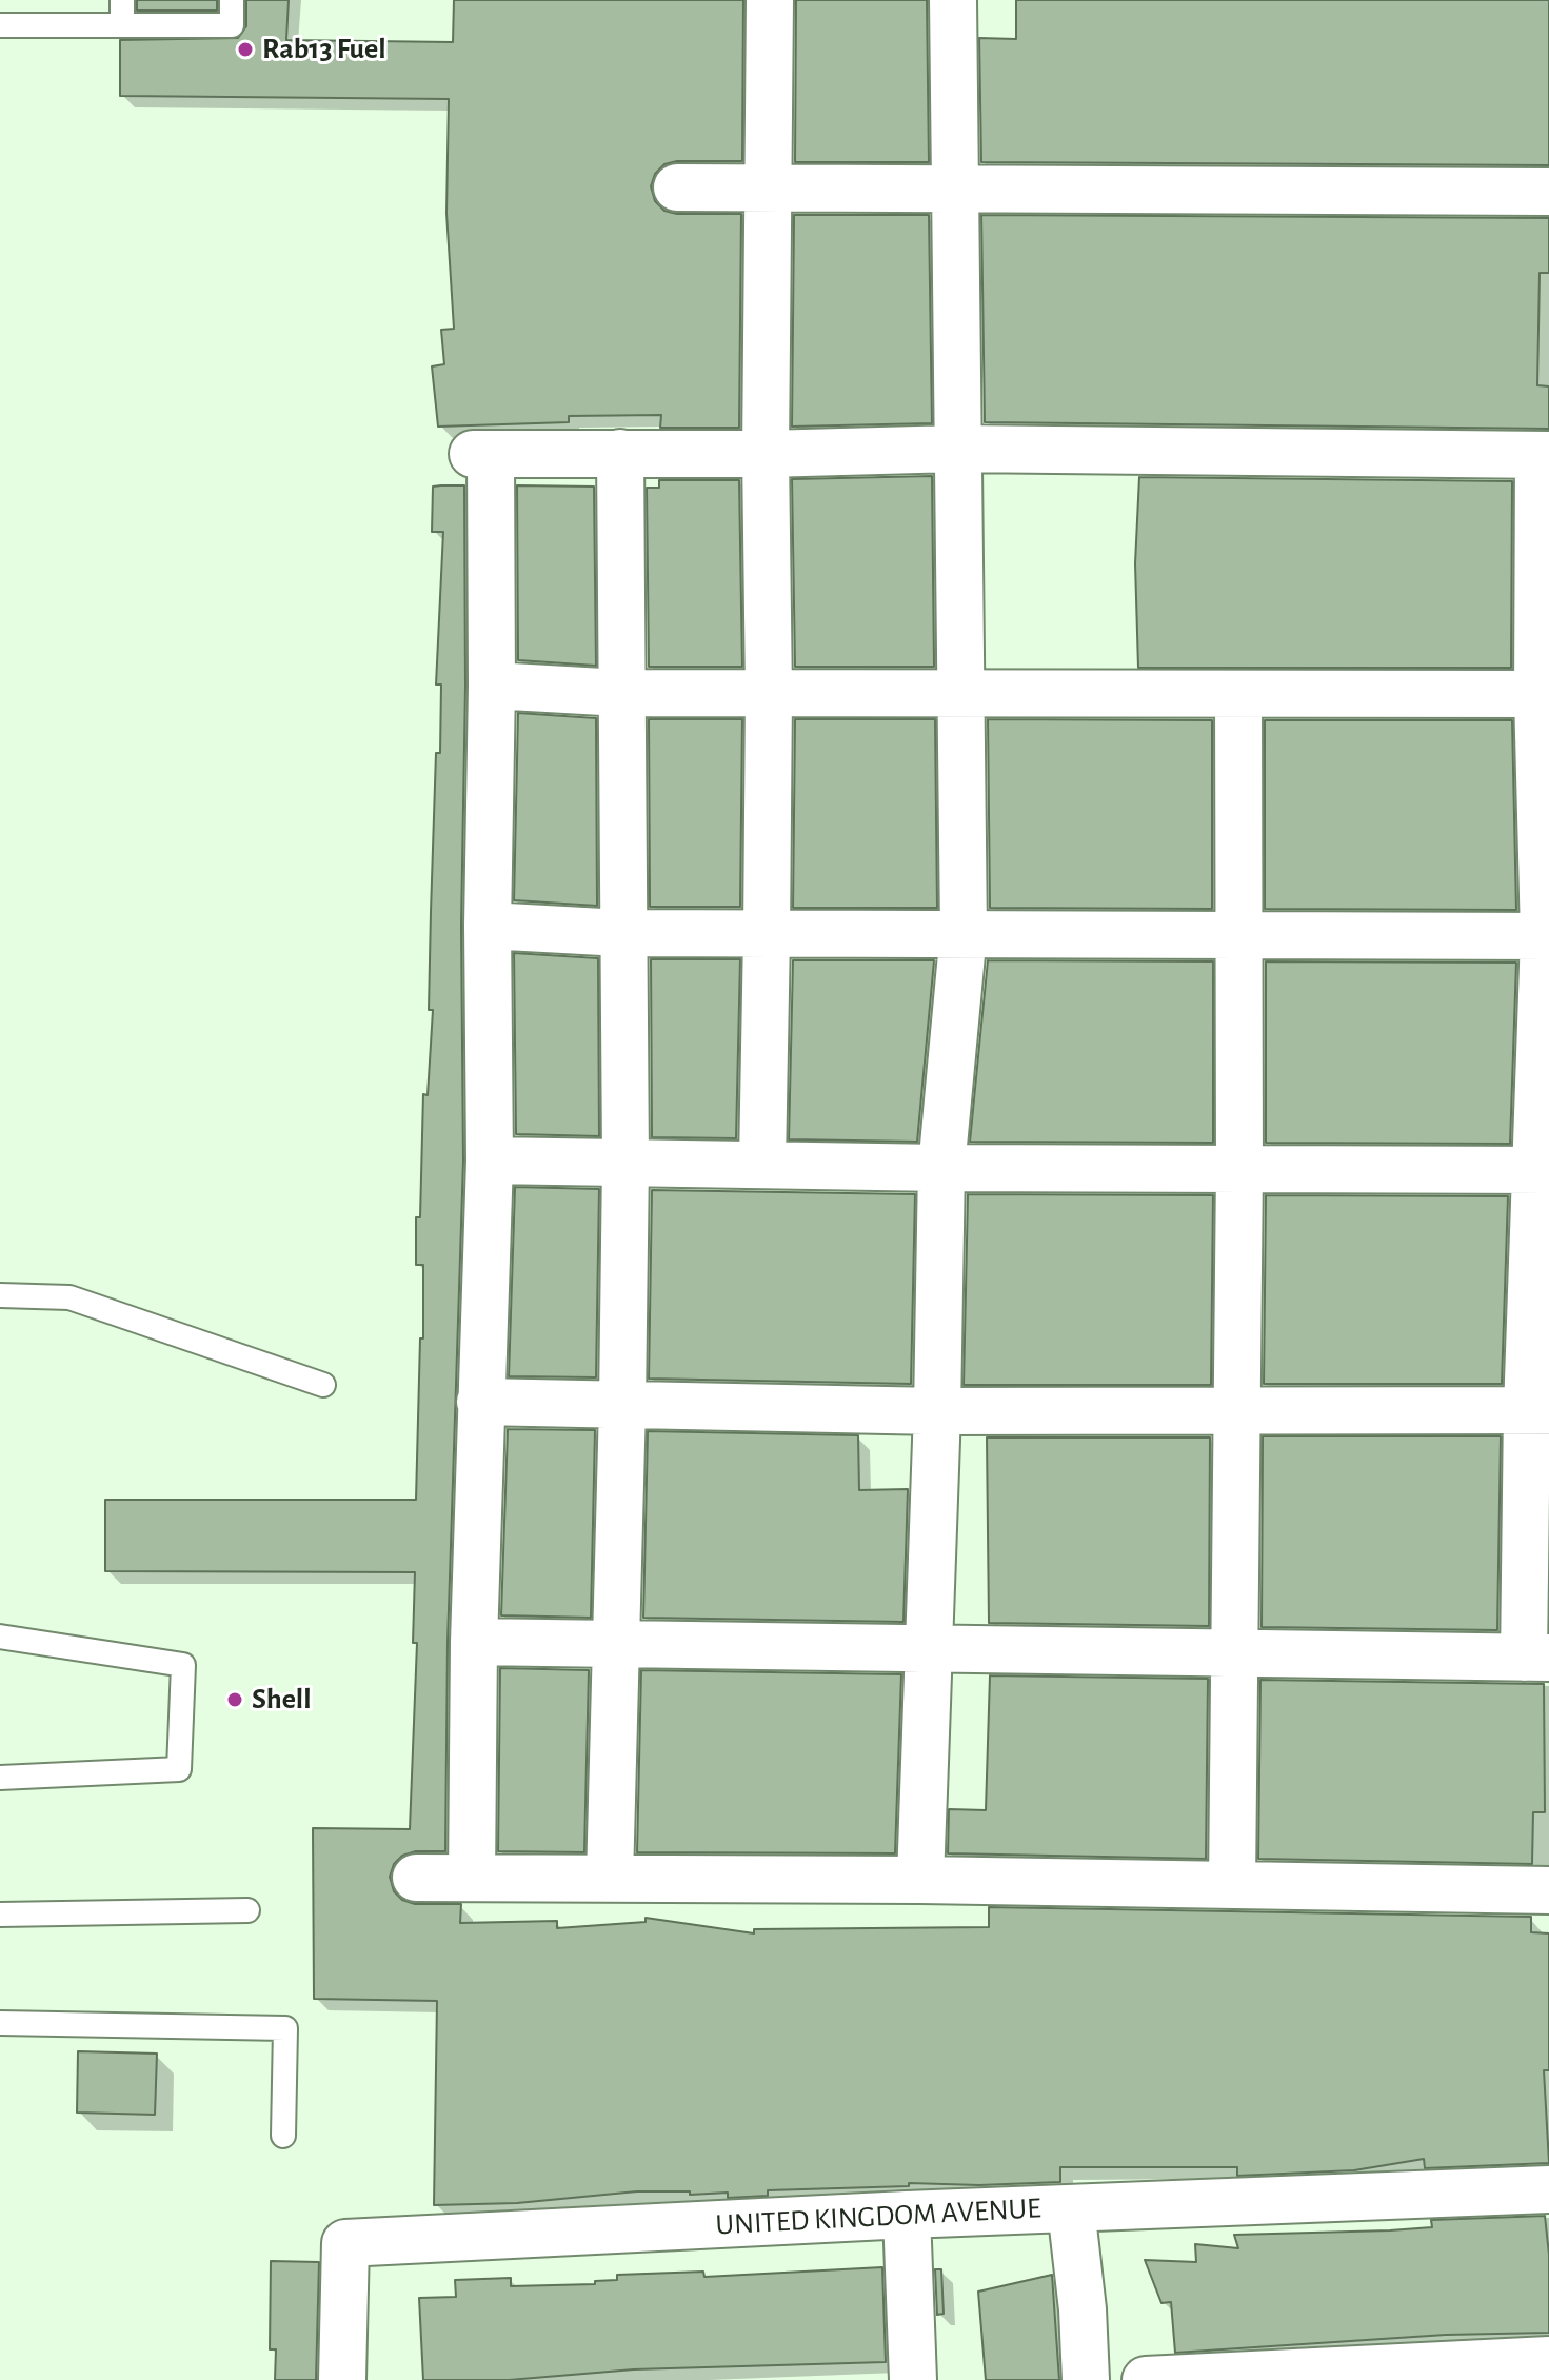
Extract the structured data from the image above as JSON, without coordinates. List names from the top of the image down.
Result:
{
  "streets": {
    "street": ["UNITED KINGDOM AVENUE"]
  },
  "places": ["Rab13 Fuel", "Shell"]
}
